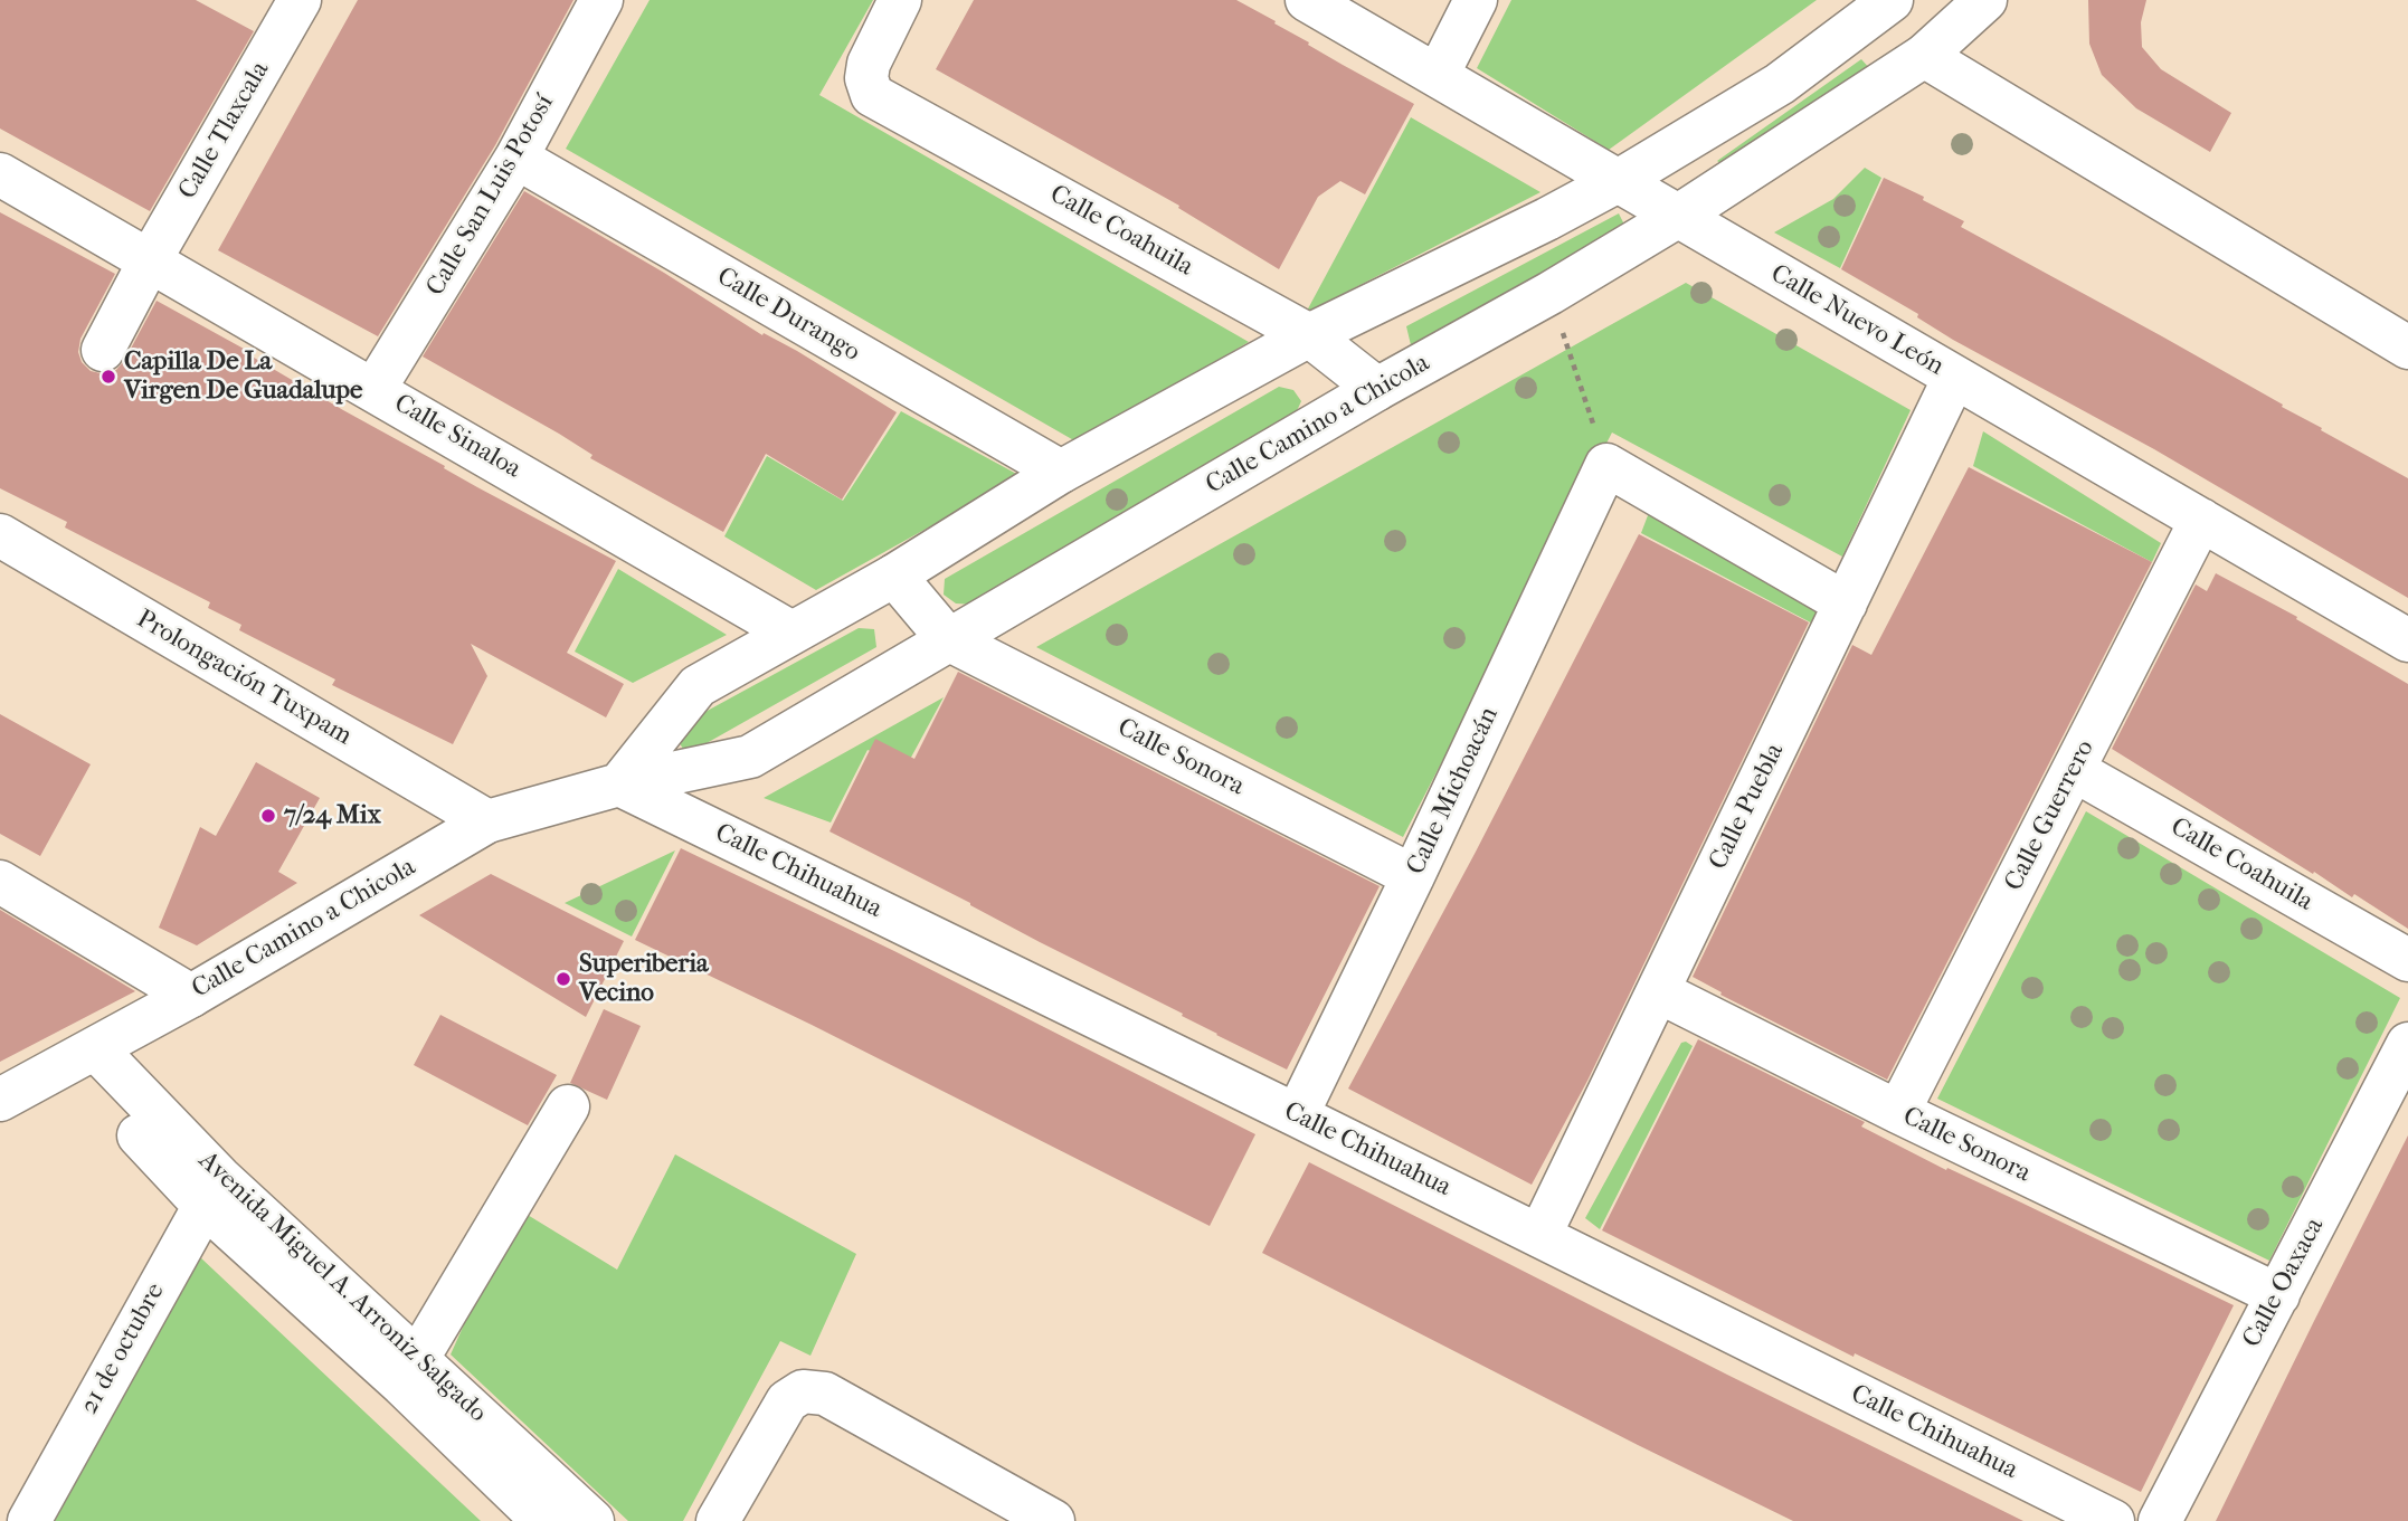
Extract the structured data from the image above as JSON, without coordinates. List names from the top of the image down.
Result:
{
  "streets": {
    "street": [
      "Calle Tlaxcala",
      "Calle San Luis Potosí",
      "Calle Coahuila",
      "Calle Durango",
      "Calle Nuevo León",
      "Calle Camino a Chicola",
      "Calle Sinaloa",
      "Prolongación Tuxpam",
      "Calle Sonora",
      "Calle Michoacán",
      "Calle Puebla",
      "Calle Guerrero",
      "Calle Chihuahua",
      "Calle Oaxaca",
      "Avenida Miguel A. Arroniz Salgado",
      "21 de octubre"
    ]
  },
  "crossings": [
    ["Calle Tlaxcala", "Calle Sinaloa"],
    ["Calle San Luis Potosí", "Calle Durango"],
    ["Calle San Luis Potosí", "Calle Sinaloa"],
    ["Calle Coahuila", "Calle Camino a Chicola"],
    ["Calle Coahuila", "Calle Guerrero"],
    ["Calle Nuevo León", "Calle Camino a Chicola"],
    ["Calle Nuevo León", "Calle Puebla"],
    ["Calle Nuevo León", "Calle Guerrero"],
    ["Calle Camino a Chicola", "Prolongación Tuxpam"],
    ["Calle Camino a Chicola", "Calle Sonora"],
    ["Calle Camino a Chicola", "Calle Chihuahua"],
    ["Calle Camino a Chicola", "Avenida Miguel A. Arroniz Salgado"],
    ["Calle Sonora", "Calle Michoacán"],
    ["Calle Sonora", "Calle Puebla"],
    ["Calle Sonora", "Calle Guerrero"],
    ["Calle Sonora", "Calle Oaxaca"],
    ["Calle Michoacán", "Calle Chihuahua"],
    ["Calle Puebla", "Calle Chihuahua"],
    ["Avenida Miguel A. Arroniz Salgado", "21 de octubre"]
  ],
  "places": ["Capilla De La Virgen De Guadalupe", "7/24 Mix", "Superiberia Vecino"]
}
